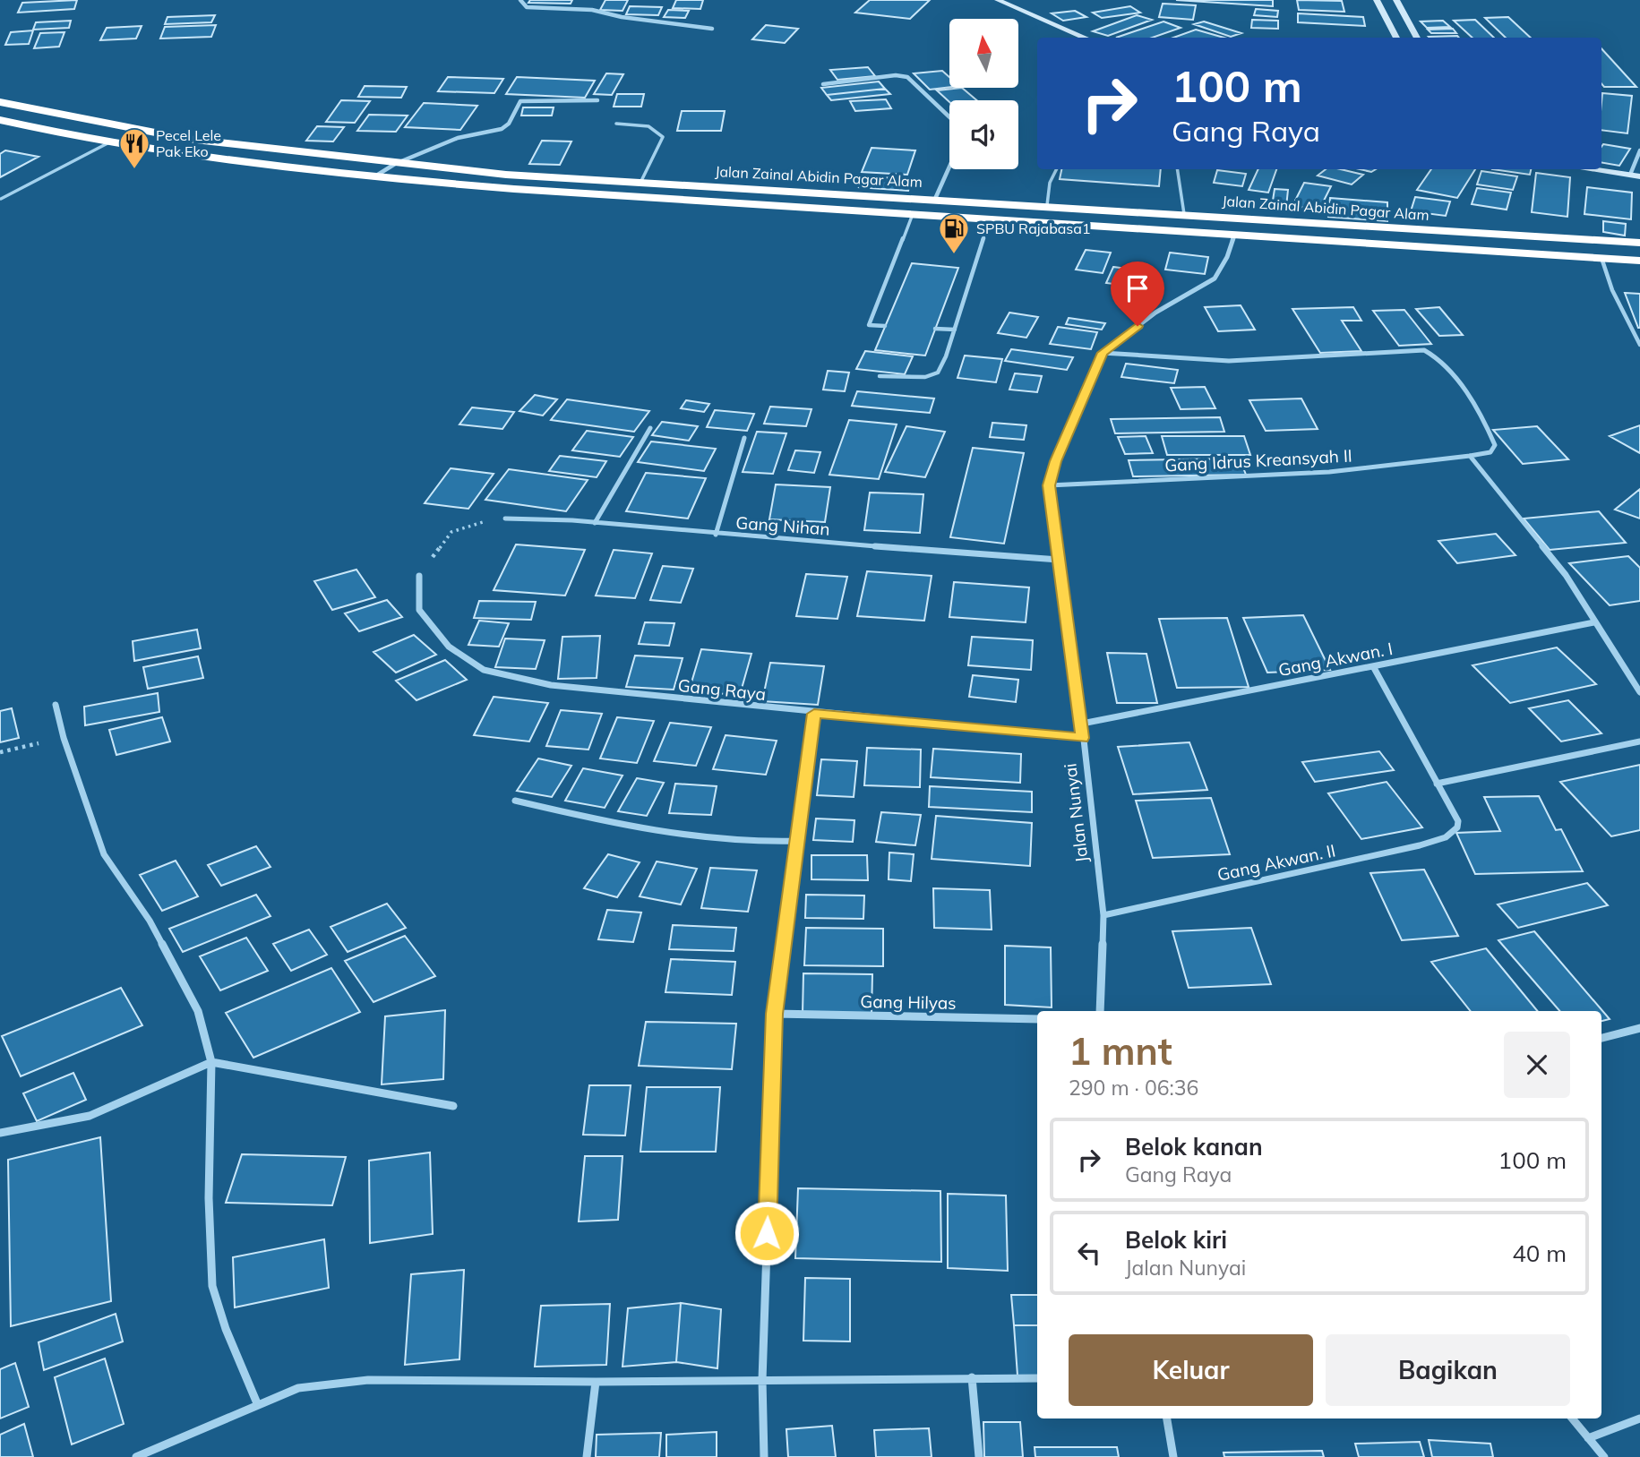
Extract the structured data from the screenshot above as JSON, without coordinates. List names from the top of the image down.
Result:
{
  "streets": {
    "highway": ["Jalan Zainal Abidin Pagar Alam"],
    "street": [
      "Gang Idrus Kreansyah II",
      "Gang Nihan",
      "Gang Akwan. I",
      "Gang Raya",
      "Jalan Nunyai",
      "Gang Akwan. II",
      "Gang Hilyas"
    ]
  },
  "crossings": [
    ["Jalan Zainal Abidin Pagar Alam", "Jalan Nunyai"],
    ["Gang Idrus Kreansyah II", "Jalan Nunyai"],
    ["Gang Nihan", "Jalan Nunyai"],
    ["Gang Akwan. I", "Jalan Nunyai"],
    ["Gang Raya", "Jalan Nunyai"],
    ["Jalan Nunyai", "Gang Akwan. II"]
  ],
  "places": {
    "restaurant": ["Pecel Lele Pak Eko"],
    "fuel station": ["SPBU Rajabasa1"]
  },
  "north": "top",
  "page": {
    "turn": ["100 m", "Gang Raya"],
    "heading": ["1 mnt", "290 m · 06:36"],
    "list": [
      {
        "name": "Belok kanan",
        "note": "Gang Raya",
        "value": "100 m"
      },
      {
        "name": "Belok kiri",
        "note": "Jalan Nunyai",
        "value": "40 m"
      }
    ],
    "buttons": ["Keluar", "Bagikan"]
  }
}
